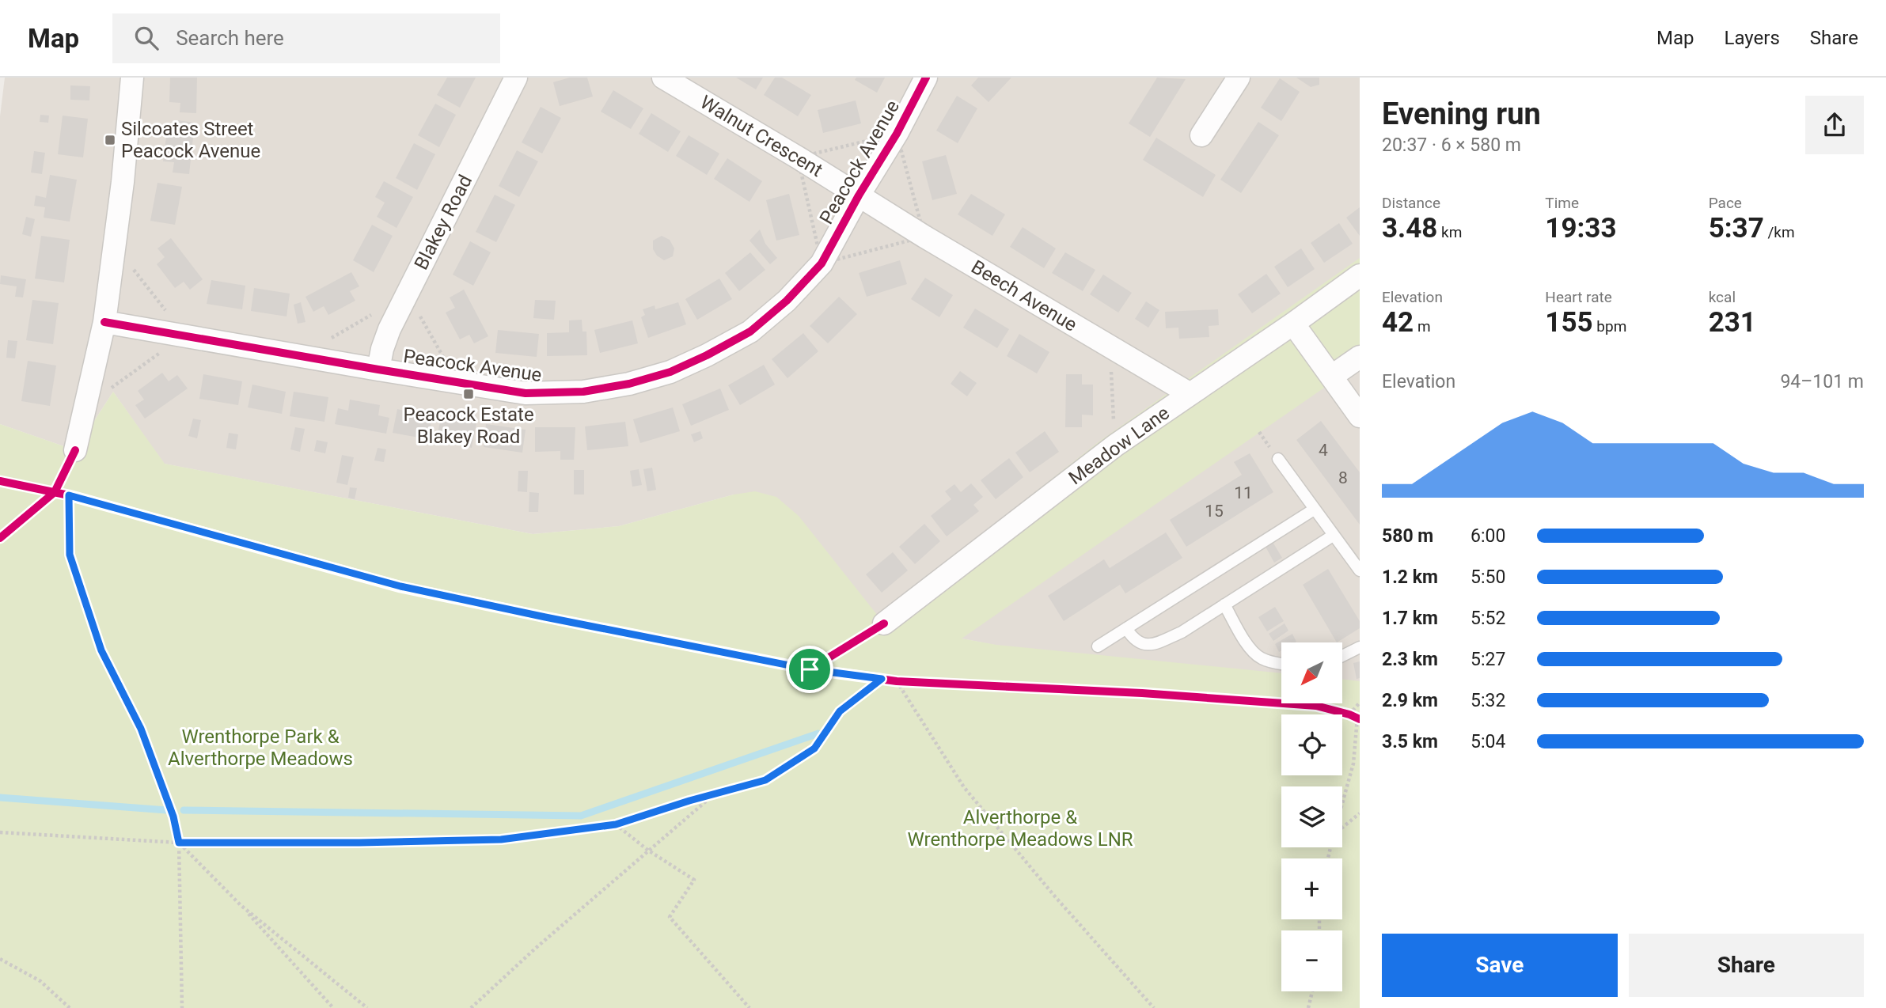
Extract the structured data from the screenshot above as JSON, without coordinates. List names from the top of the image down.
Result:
{
  "streets": {
    "street": [
      "Walnut Crescent",
      "Peacock Avenue",
      "Blakey Road",
      "Beech Avenue",
      "Meadow Lane"
    ]
  },
  "crossings": [
    ["Walnut Crescent", "Peacock Avenue"],
    ["Walnut Crescent", "Beech Avenue"],
    ["Peacock Avenue", "Blakey Road"],
    ["Peacock Avenue", "Beech Avenue"],
    ["Beech Avenue", "Meadow Lane"]
  ],
  "parks": ["Wrenthorpe Park & Alverthorpe Meadows", "Alverthorpe & Wrenthorpe Meadows LNR"],
  "places": {
    "transit": ["Silcoates Street Peacock Avenue", "Peacock Estate Blakey Road"]
  },
  "house_numbers": [
    "4",
    "8",
    "11",
    "15"
  ],
  "north": "bottom left",
  "page": {
    "header": "Map",
    "search": "Search here",
    "nav": ["Map", "Layers", "Share"],
    "heading": ["Evening run", "20:37 · 6 × 580 m"],
    "stats": [
      ["Distance", "3.48 km"],
      ["Time", "19:33"],
      ["Pace", "5:37 /km"],
      ["Elevation", "42 m"],
      ["Heart rate", "155 bpm"],
      ["kcal", "231"]
    ],
    "chart": ["Elevation", "94–101 m"],
    "list": [
      {
        "name": "580 m",
        "note": "6:00"
      },
      {
        "name": "1.2 km",
        "note": "5:50"
      },
      {
        "name": "1.7 km",
        "note": "5:52"
      },
      {
        "name": "2.3 km",
        "note": "5:27"
      },
      {
        "name": "2.9 km",
        "note": "5:32"
      },
      {
        "name": "3.5 km",
        "note": "5:04"
      }
    ],
    "map_buttons": ["+", "−"],
    "buttons": ["Save", "Share"]
  }
}
